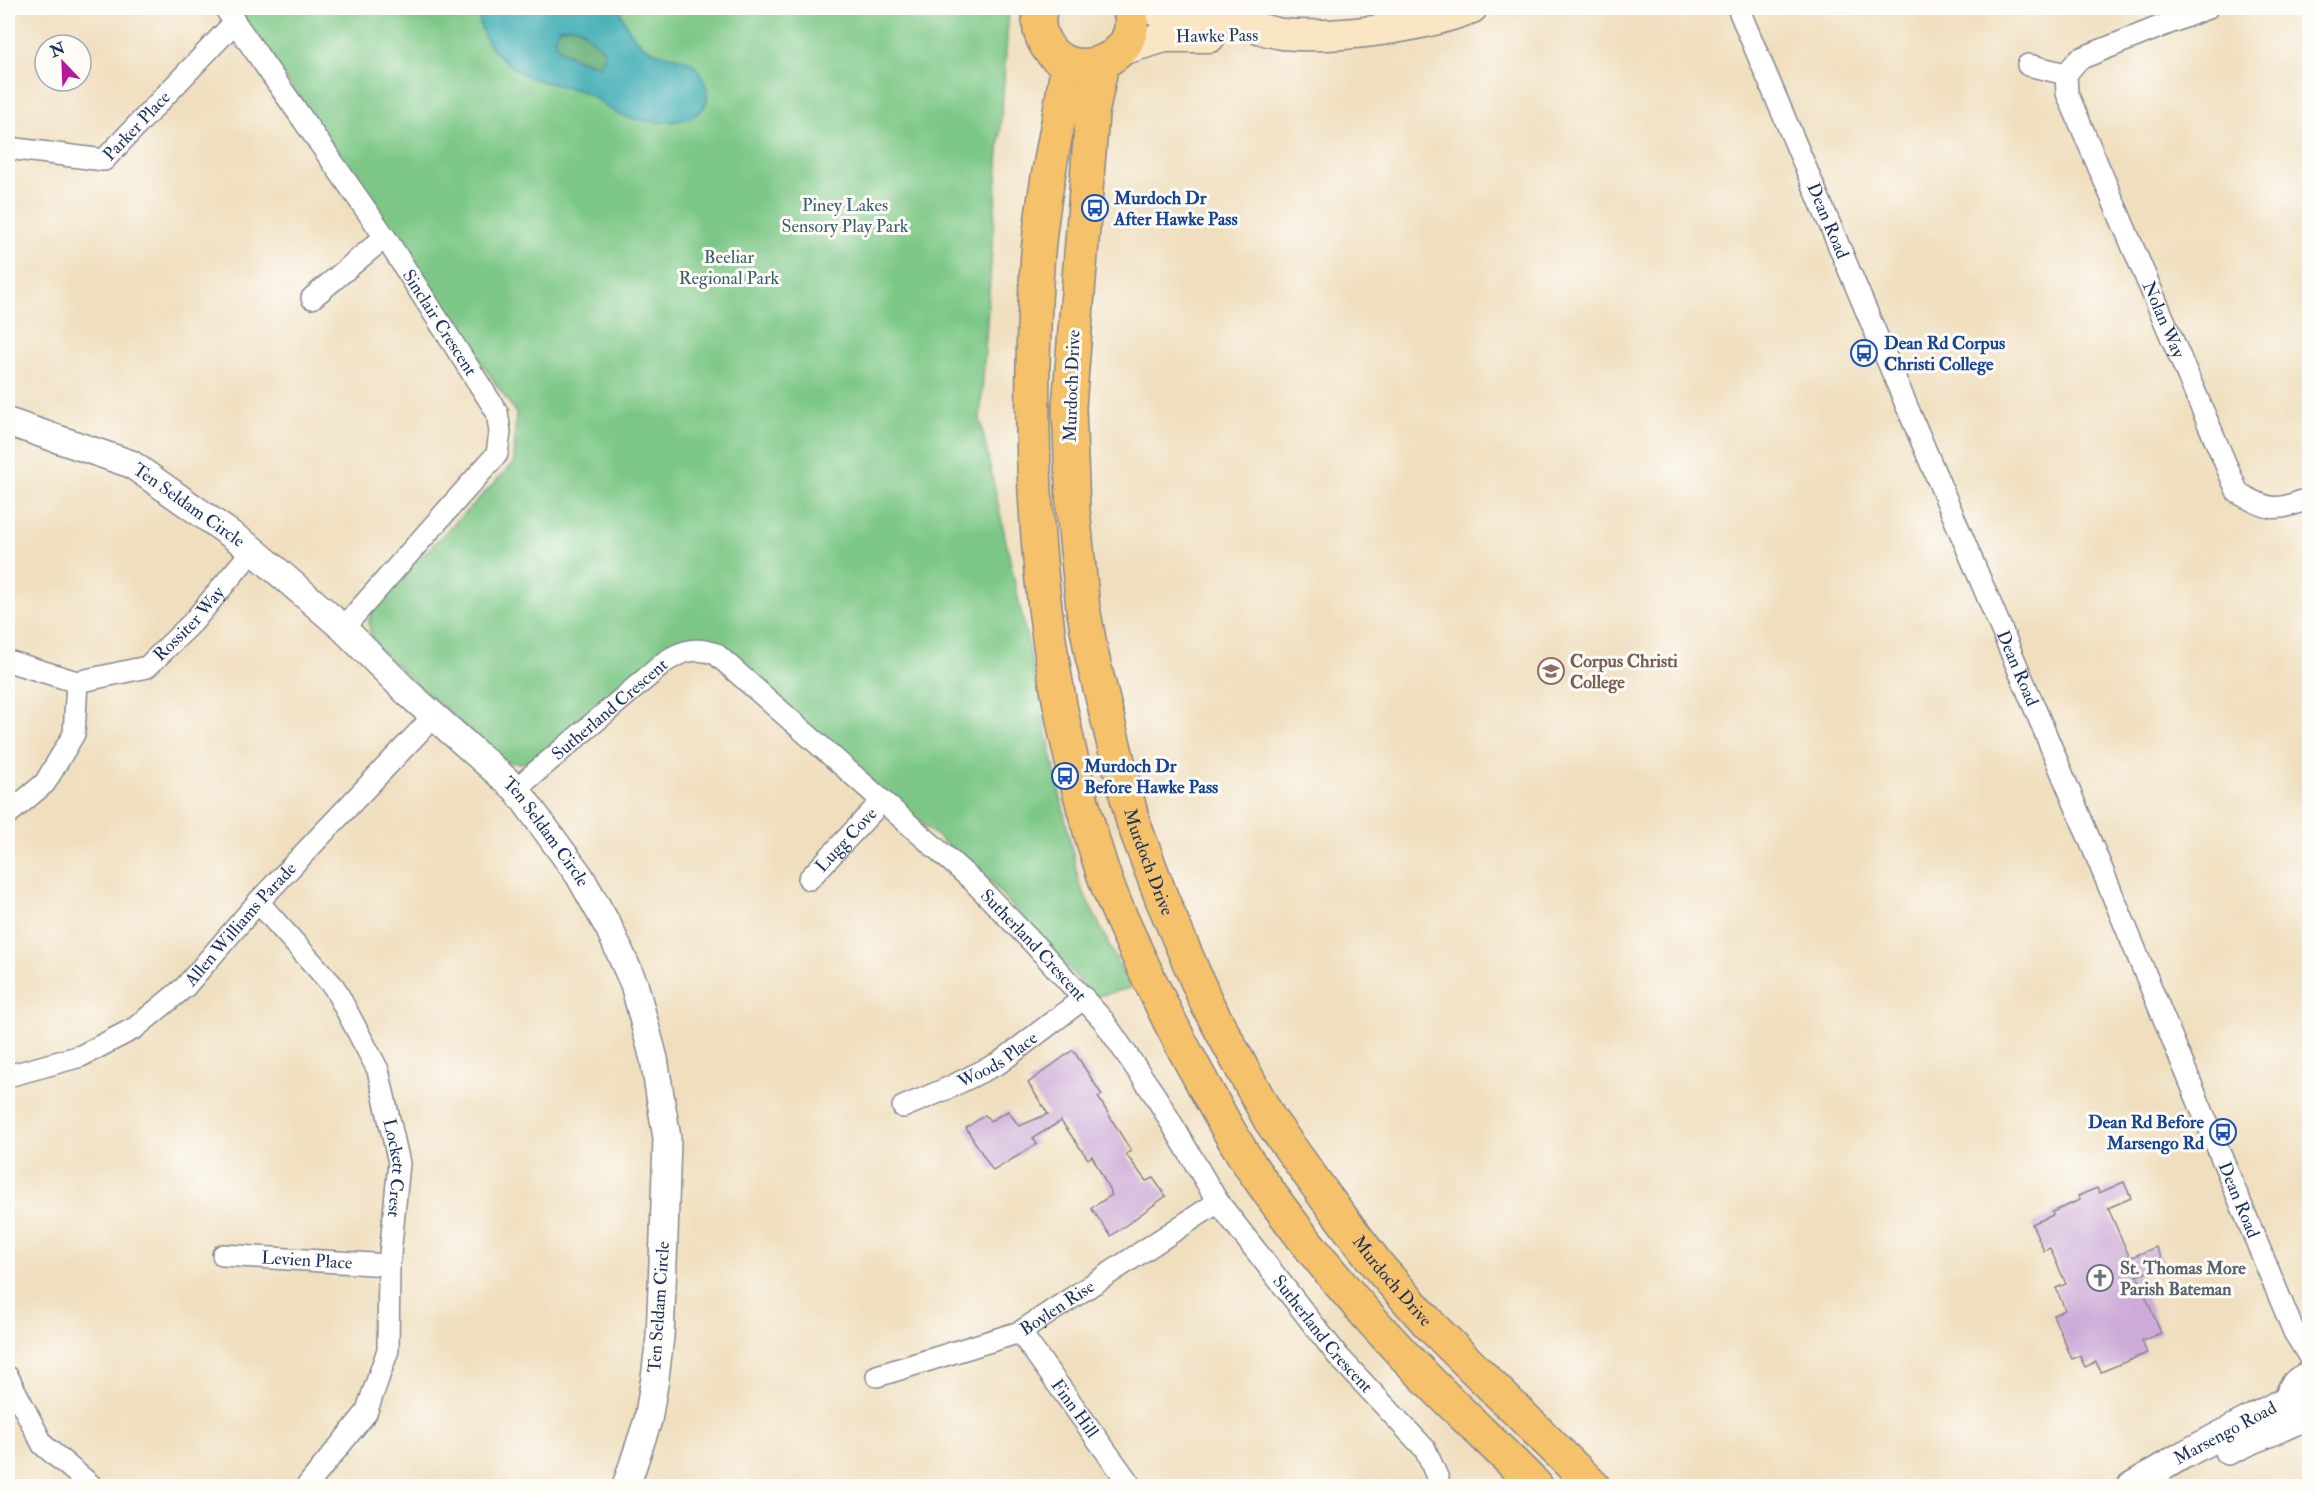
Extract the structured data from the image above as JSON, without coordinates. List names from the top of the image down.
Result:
{
  "streets": {
    "main road": ["Hawke Pass", "Murdoch Drive"],
    "street": [
      "Parker Place",
      "Dean Road",
      "Nolan Way",
      "Sinclair Crescent",
      "Ten Seldam Circle",
      "Rossiter Way",
      "Sutherland Crescent",
      "Lugg Cove",
      "Allen Williams Parade",
      "Woods Place",
      "Lockett Crest",
      "Levien Place",
      "Boylen Rise",
      "Finn Hill",
      "Marsengo Road"
    ]
  },
  "crossings": [
    ["Hawke Pass", "Murdoch Drive"],
    ["Parker Place", "Sinclair Crescent"],
    ["Dean Road", "Marsengo Road"],
    ["Sinclair Crescent", "Ten Seldam Circle"],
    ["Ten Seldam Circle", "Rossiter Way"],
    ["Ten Seldam Circle", "Sutherland Crescent"],
    ["Ten Seldam Circle", "Allen Williams Parade"],
    ["Sutherland Crescent", "Lugg Cove"],
    ["Sutherland Crescent", "Woods Place"],
    ["Sutherland Crescent", "Boylen Rise"],
    ["Allen Williams Parade", "Lockett Crest"],
    ["Lockett Crest", "Levien Place"],
    ["Boylen Rise", "Finn Hill"]
  ],
  "parks": ["Piney Lakes Sensory Play Park", "Beeliar Regional Park"],
  "places": {
    "bus stop": [
      "Murdoch Dr After Hawke Pass",
      "Dean Rd Corpus Christi College",
      "Murdoch Dr Before Hawke Pass",
      "Dean Rd Before Marsengo Rd"
    ],
    "school or university": ["Corpus Christi College"],
    "church": ["St. Thomas More Parish Bateman"]
  },
  "north": "top left"
}
